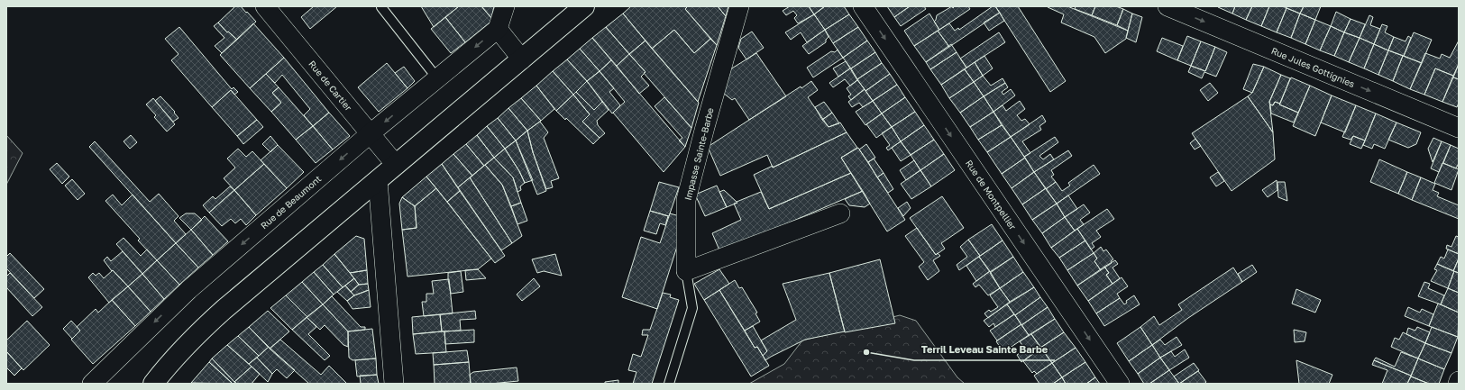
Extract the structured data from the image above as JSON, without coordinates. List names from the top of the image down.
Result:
{
  "streets": {
    "street": [
      "Rue Jules Gottignies",
      "Rue de Cartier",
      "Impasse Sainte-Barbe",
      "Rue de Montpellier",
      "Rue de Beaumont"
    ]
  },
  "crossings": [
    ["Rue de Cartier", "Rue de Beaumont"]
  ],
  "one_way": ["Rue Jules Gottignies", "Rue de Montpellier", "Rue de Beaumont"],
  "places": ["Terril Leveau Sainte Barbe"]
}
